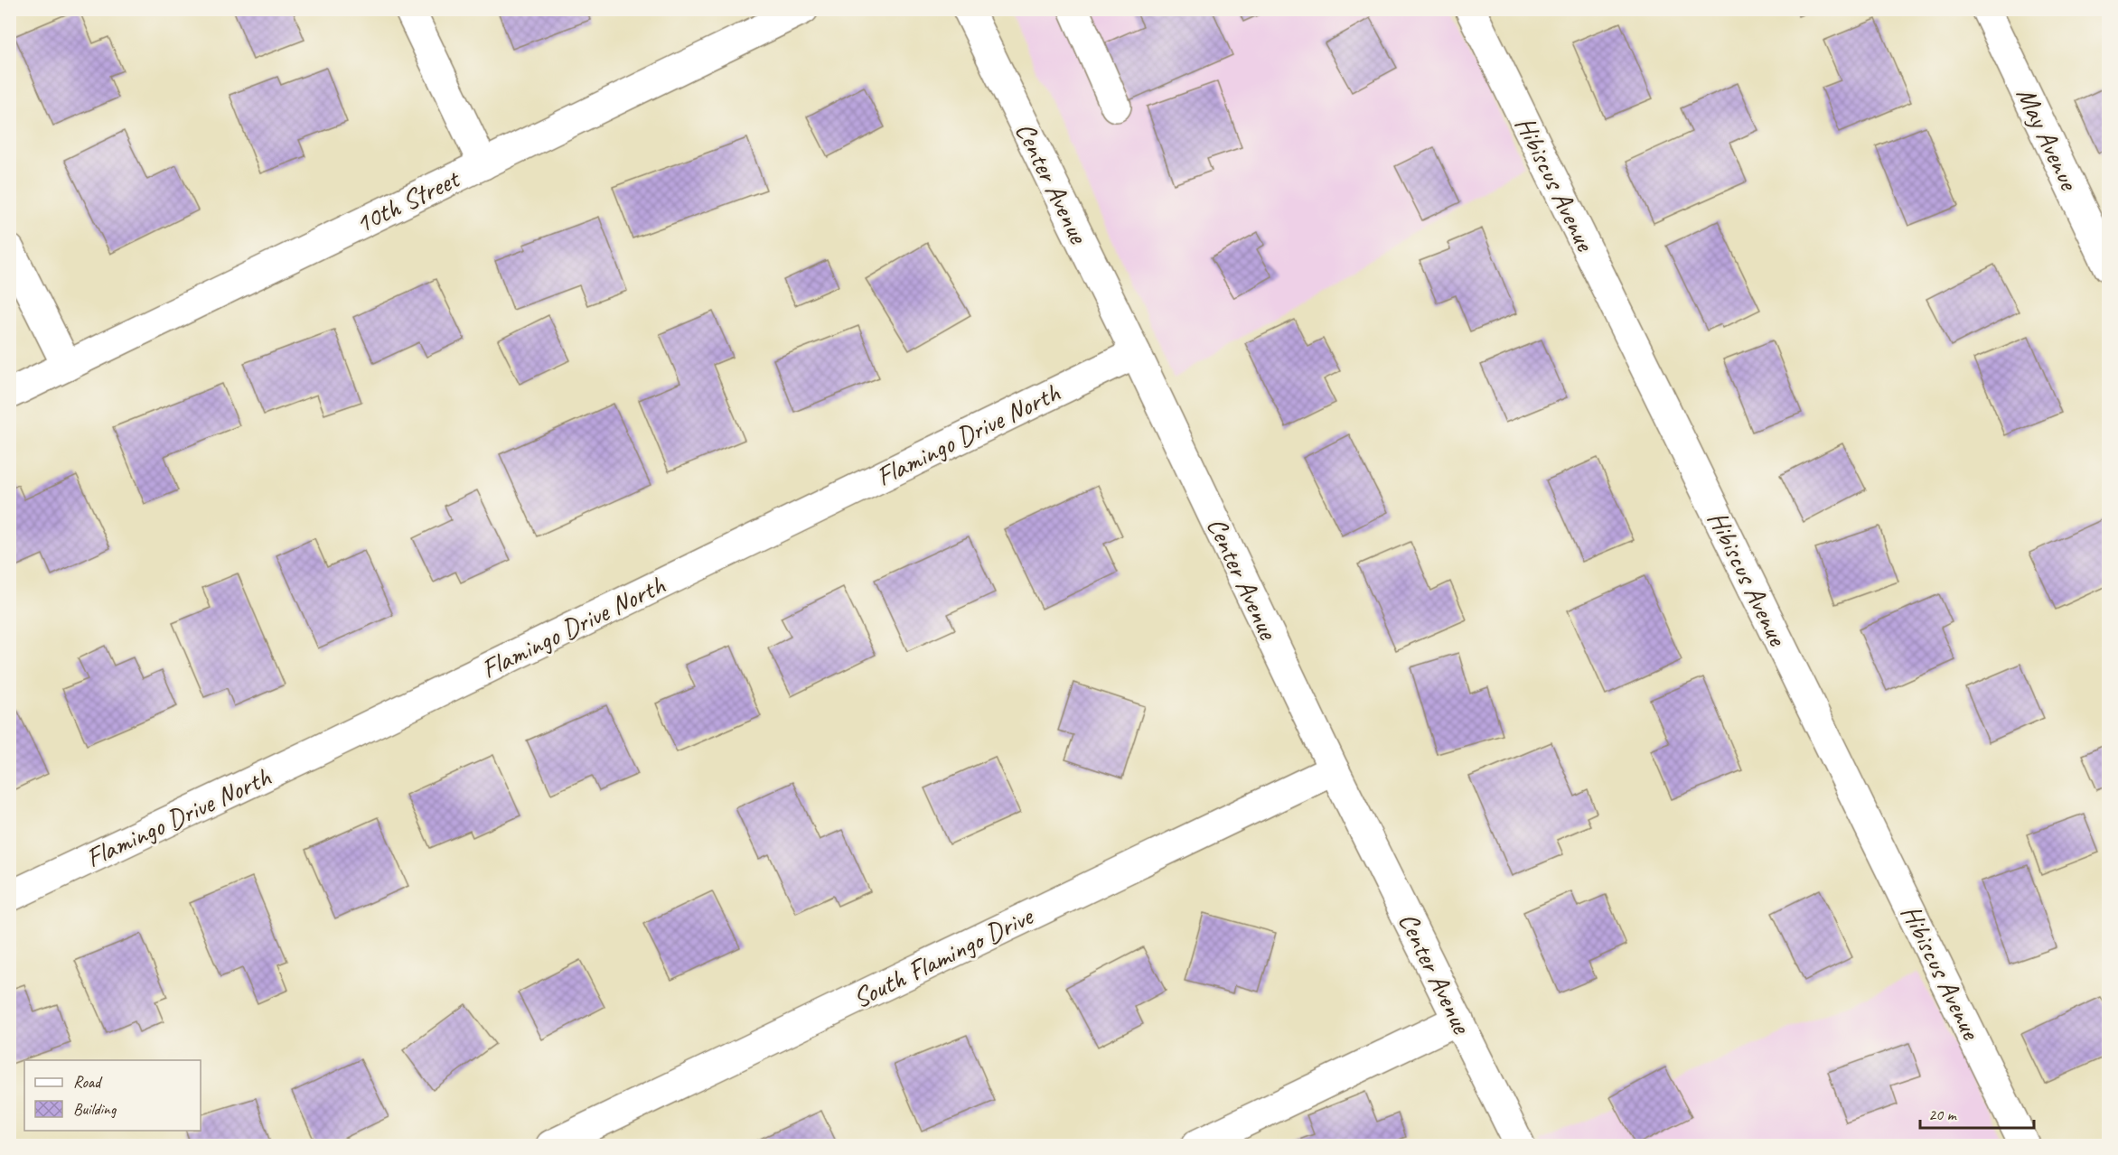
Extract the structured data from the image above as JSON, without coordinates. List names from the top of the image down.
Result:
{
  "streets": {
    "street": [
      "May Avenue",
      "Center Avenue",
      "Hibiscus Avenue",
      "10th Street",
      "Flamingo Drive North",
      "South Flamingo Drive"
    ]
  },
  "crossings": [
    ["Center Avenue", "Flamingo Drive North"],
    ["Center Avenue", "South Flamingo Drive"]
  ],
  "legend": ["Road", "Building"],
  "scale_bar": "20 m"
}
